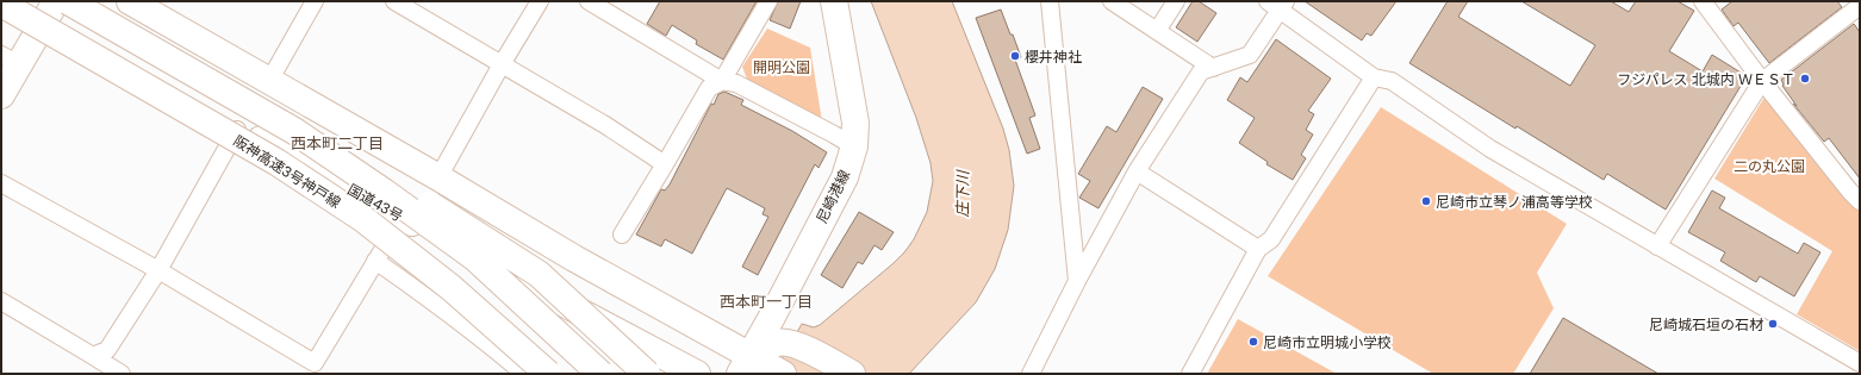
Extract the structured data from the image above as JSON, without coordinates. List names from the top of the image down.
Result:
{
  "streets": {
    "main road": ["阪神高速3号神戸線", "尼崎港線", "国道43号"]
  },
  "districts": ["西本町二丁目", "西本町一丁目"],
  "water": ["庄下川"],
  "parks": ["開明公園", "二の丸公園"],
  "places": [
    "櫻井神社",
    "フジパレス 北城内 ＷＥＳＴ",
    "尼崎市立琴ノ浦高等学校",
    "尼崎城石垣の石材",
    "尼崎市立明城小学校"
  ]
}
